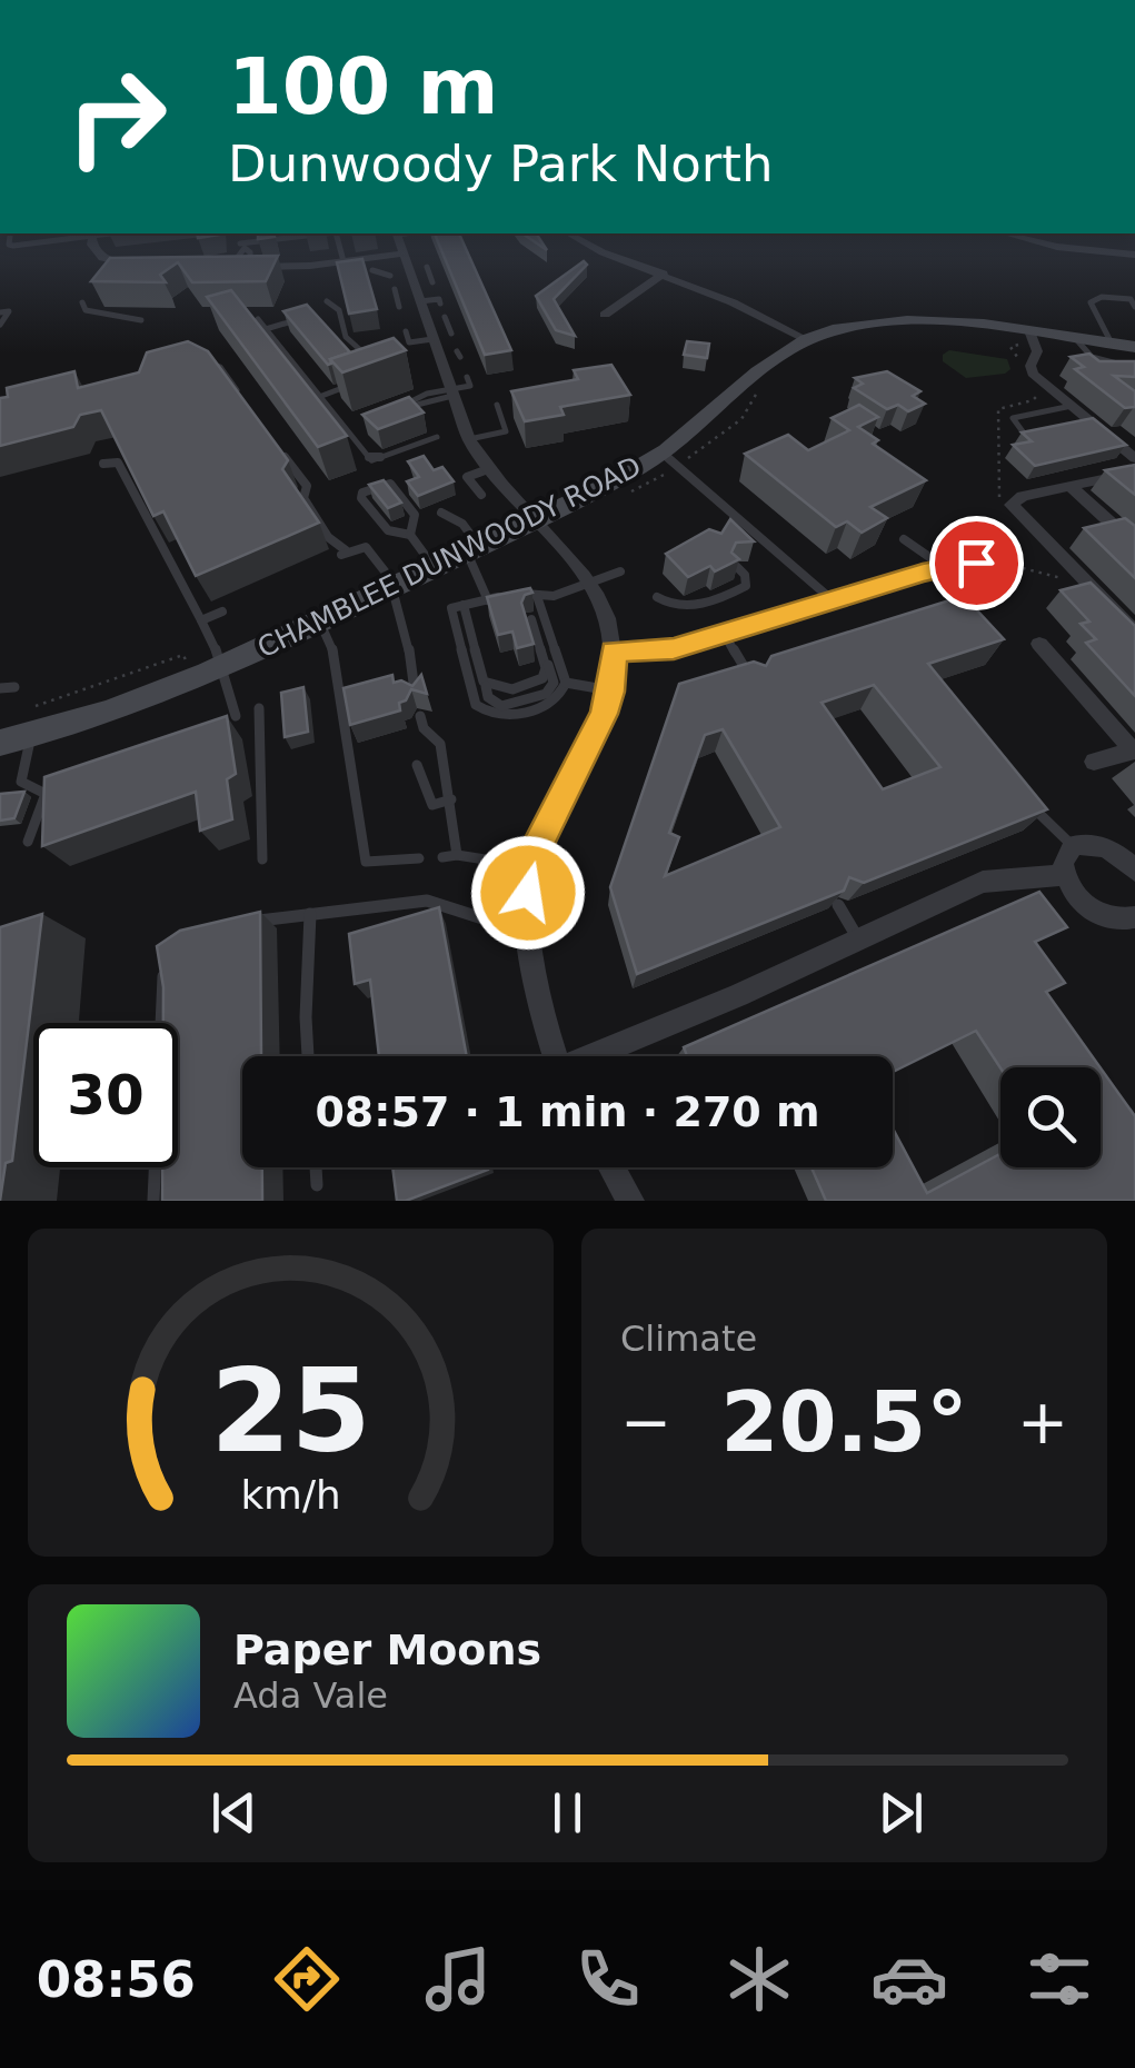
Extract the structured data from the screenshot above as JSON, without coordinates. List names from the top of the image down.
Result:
{
  "streets": {
    "street": ["CHAMBLEE DUNWOODY ROAD"]
  },
  "page": {
    "turn": ["100 m", "Dunwoody Park North"],
    "limit": "30",
    "trip": "08:57 · 1 min · 270 m",
    "tile": "Climate",
    "heat": ["−", "20.5°", "+"],
    "song": ["Paper Moons", "Ada Vale"],
    "tabs": "08:56",
    "gauge": ["25", "km/h"]
  }
}
